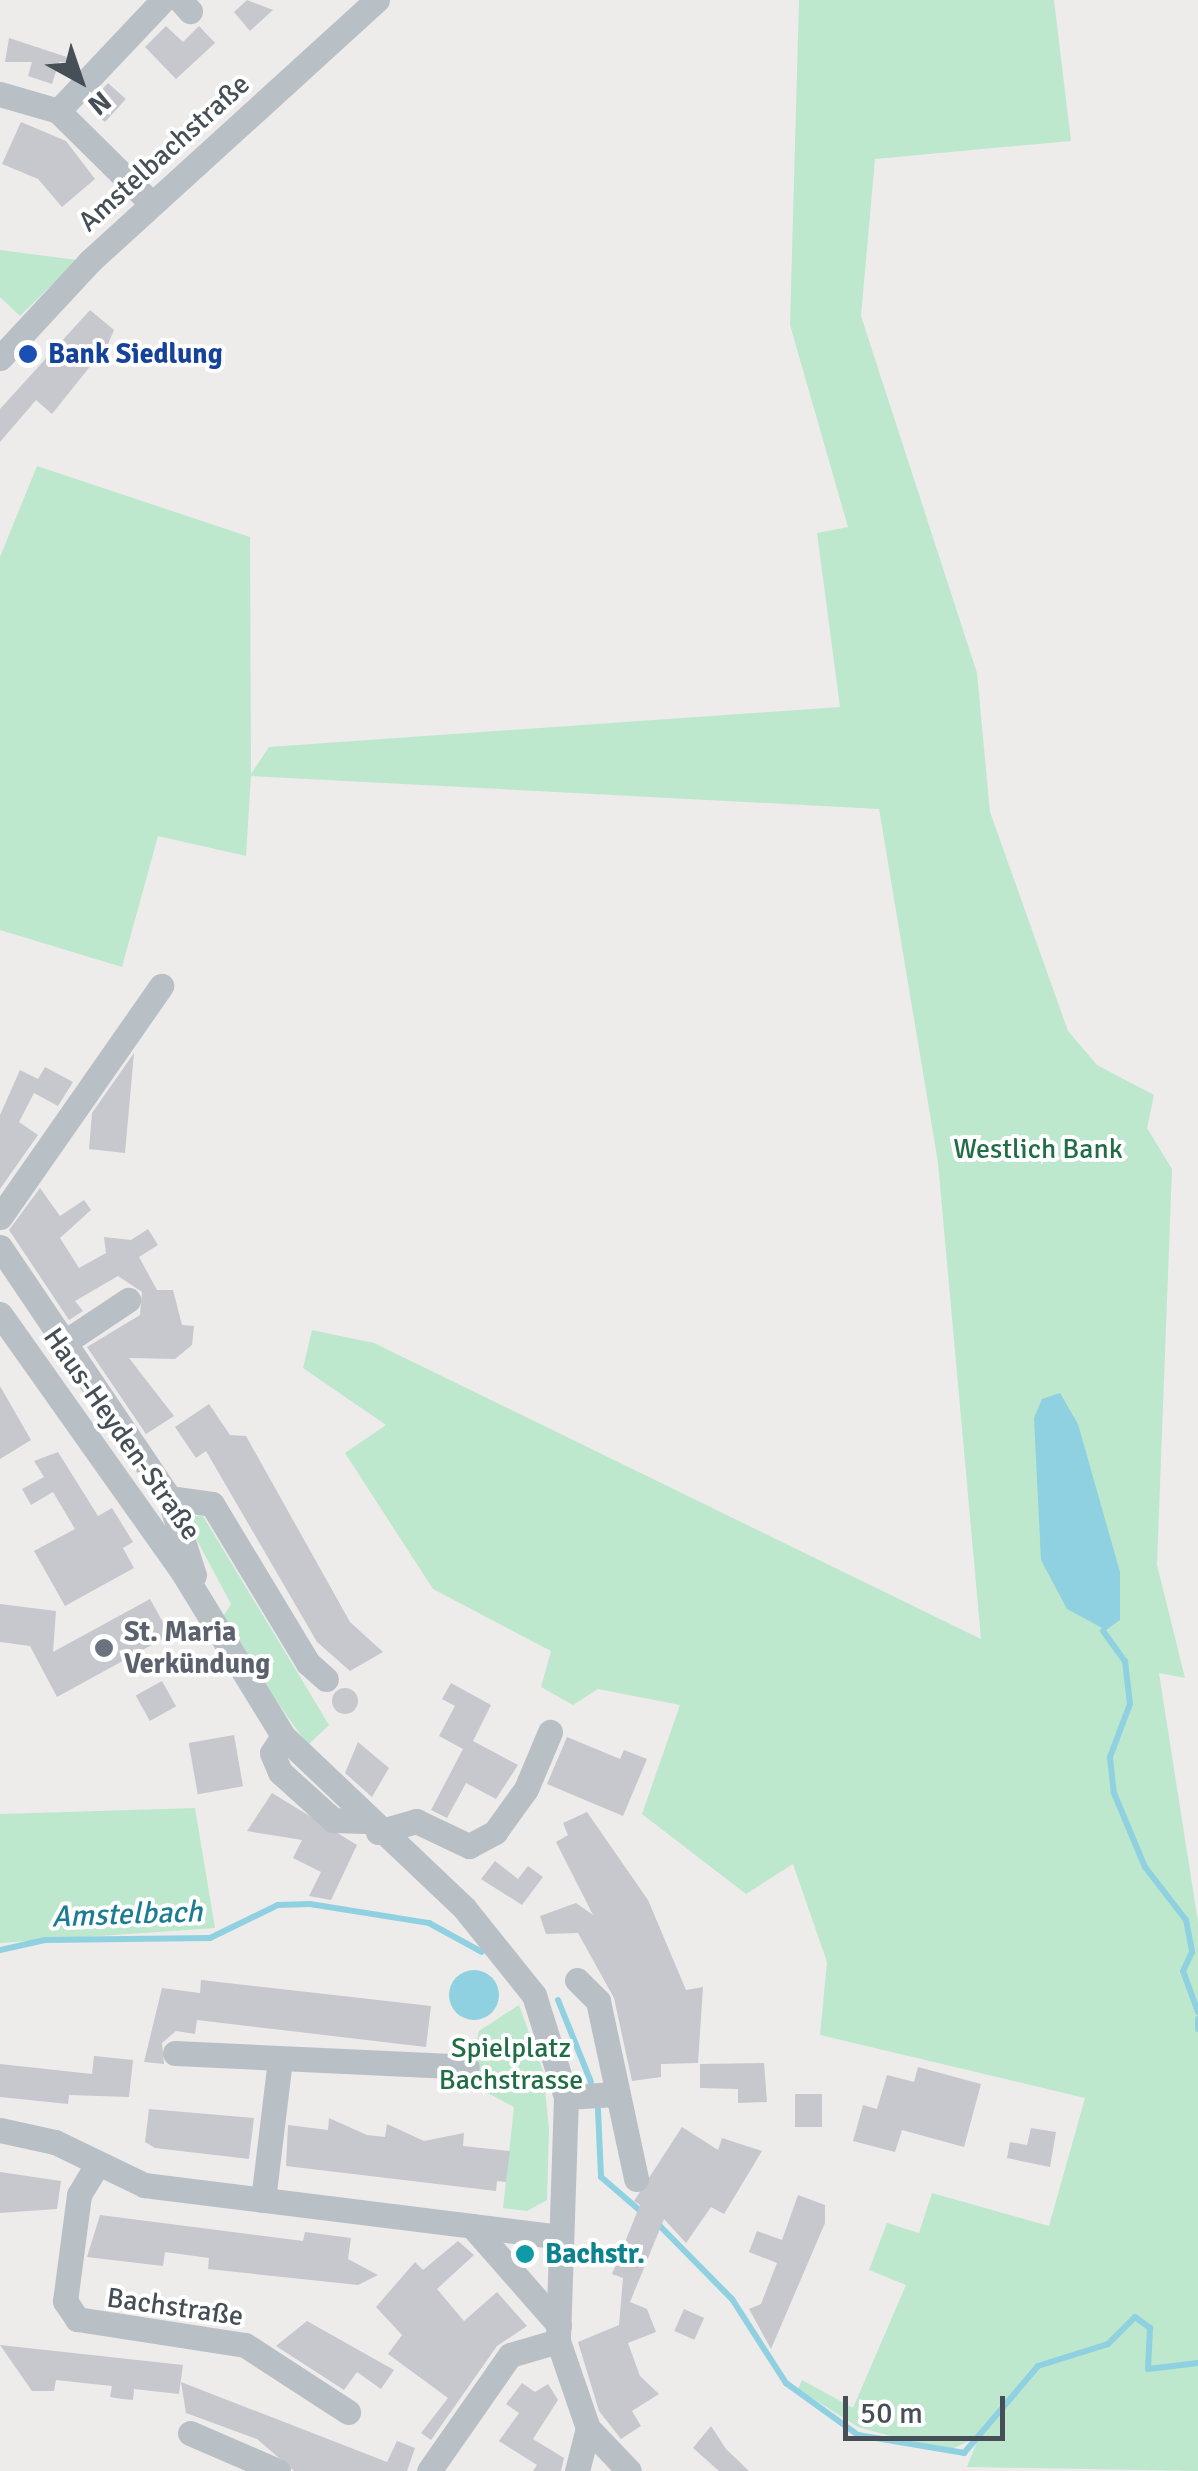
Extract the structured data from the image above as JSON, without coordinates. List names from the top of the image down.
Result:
{
  "streets": {
    "street": ["Amstelbachstraße", "Haus-Heyden-Straße", "Bachstraße"]
  },
  "water": ["Amstelbach"],
  "parks": ["Westlich Bank", "Spielplatz Bachstrasse"],
  "places": ["Bank Siedlung", "St. Maria Verkündung", "Bachstr."],
  "scale_bar": "50 m",
  "north": "bottom right"
}
